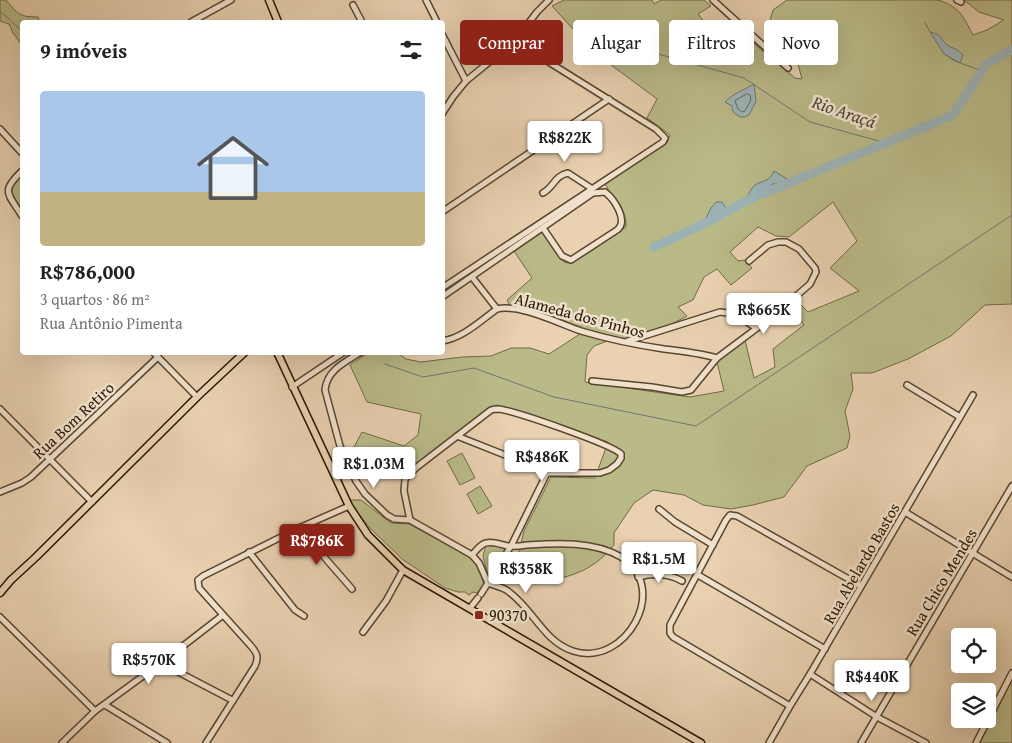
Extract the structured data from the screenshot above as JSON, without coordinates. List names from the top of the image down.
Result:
{
  "streets": {
    "street": [
      "Alameda dos Pinhos",
      "Rua Bom Retiro",
      "Rua Abelardo Bastos",
      "Rua Chico Mendes"
    ]
  },
  "water": ["Rio Araçá"],
  "places": {
    "transit": ["90370"]
  },
  "page": {
    "chip": [
      "Comprar",
      "Alugar",
      "Filtros",
      "Novo"
    ],
    "heading": "9 imóveis",
    "list": [
      {
        "name": "R$786,000",
        "note": "3 quartos · 86 m² · Rua Antônio Pimenta"
      }
    ],
    "price": [
      "R$822K",
      "R$665K",
      "R$486K",
      "R$1.03M",
      "R$786K",
      "R$1.5M",
      "R$358K",
      "R$570K",
      "R$440K"
    ]
  }
}
